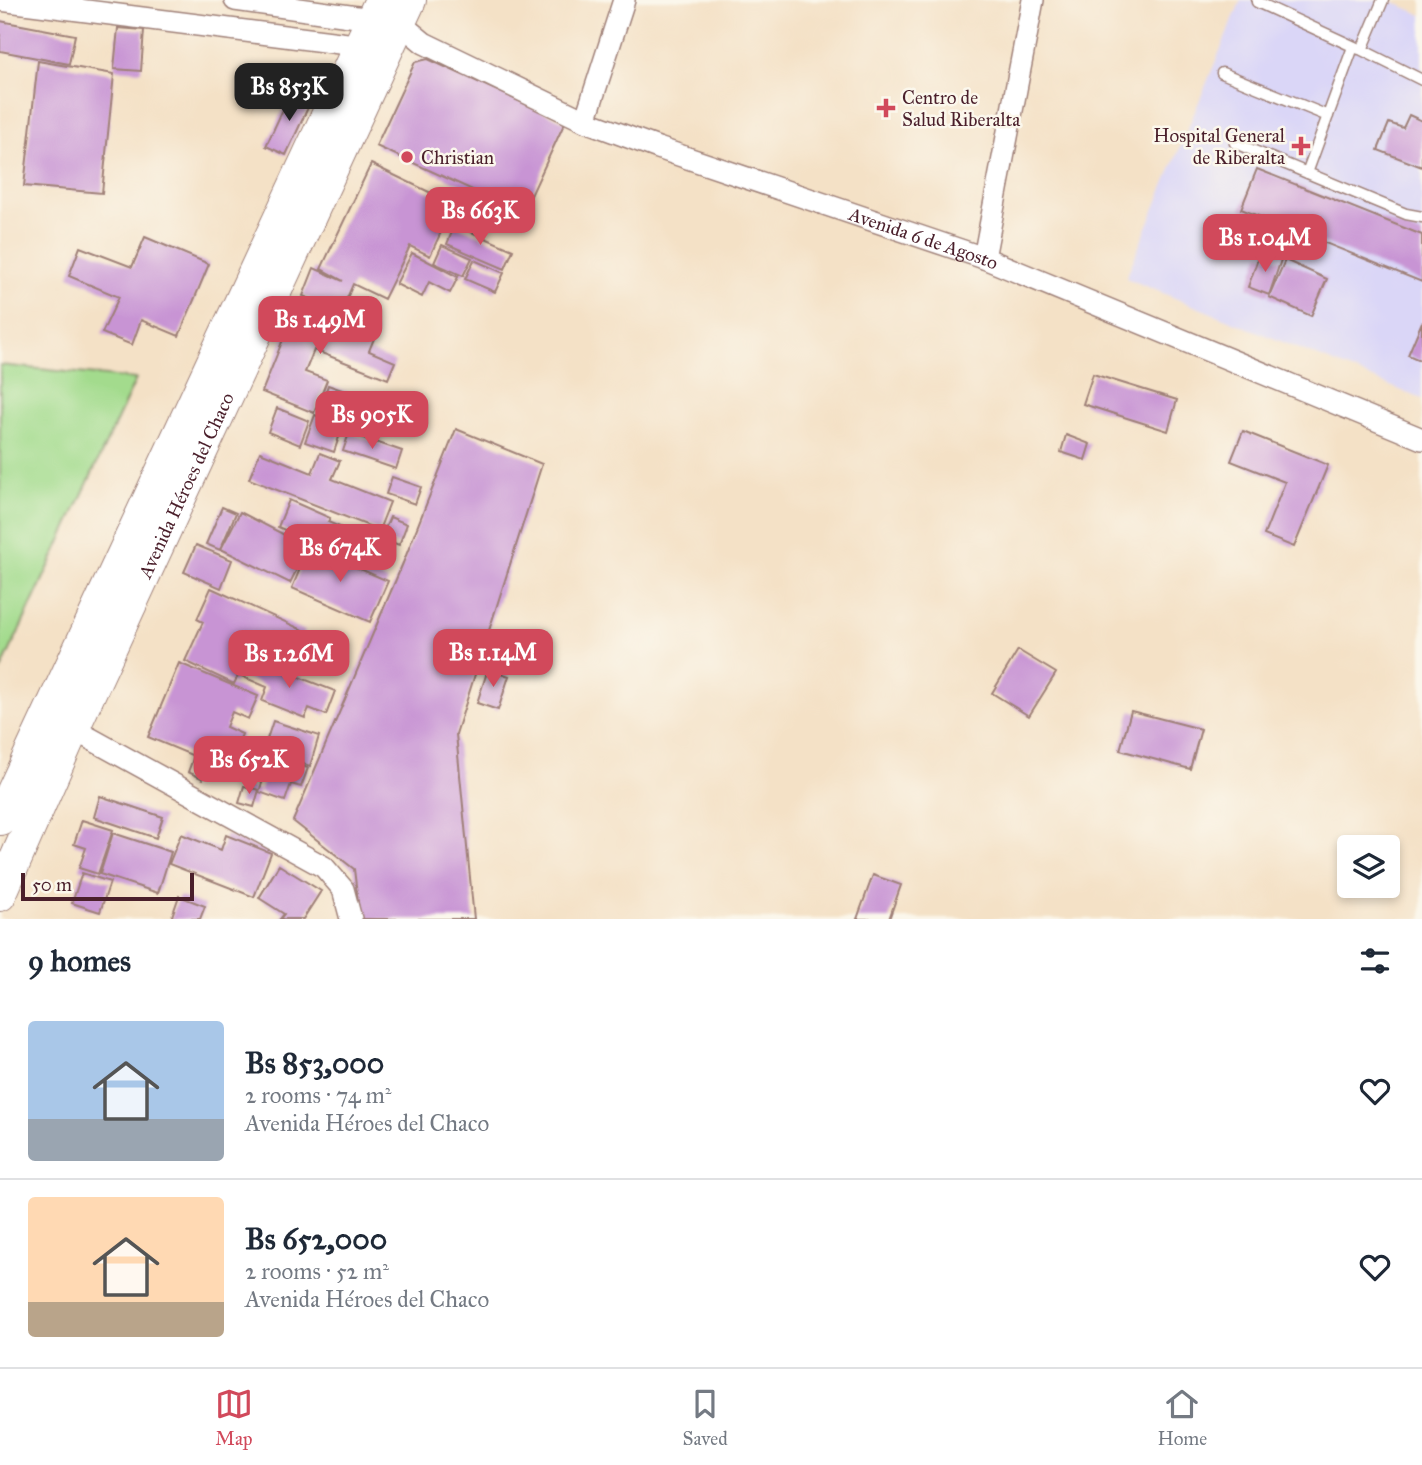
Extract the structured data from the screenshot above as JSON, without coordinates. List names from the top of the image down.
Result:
{
  "streets": {
    "main road": ["Avenida Héroes del Chaco"],
    "street": ["Avenida 6 de Agosto"]
  },
  "crossings": [
    ["Avenida 6 de Agosto", "Avenida Héroes del Chaco"]
  ],
  "places": {
    "health": ["Centro de Salud Riberalta", "Hospital General de Riberalta"],
    "other": ["Christian"]
  },
  "scale_bar": "50 m",
  "page": {
    "price": [
      "Bs 853K",
      "Bs 663K",
      "Bs 1.04M",
      "Bs 1.49M",
      "Bs 905K",
      "Bs 674K",
      "Bs 1.14M",
      "Bs 1.26M",
      "Bs 652K"
    ],
    "scale": "50 m",
    "heading": "9 homes",
    "list": [
      {
        "name": "Bs 853,000",
        "note": "2 rooms · 74 m² · Avenida Héroes del Chaco"
      },
      {
        "name": "Bs 652,000",
        "note": "2 rooms · 52 m² · Avenida Héroes del Chaco"
      }
    ],
    "tabs": ["Map", "Saved", "Home"]
  }
}
